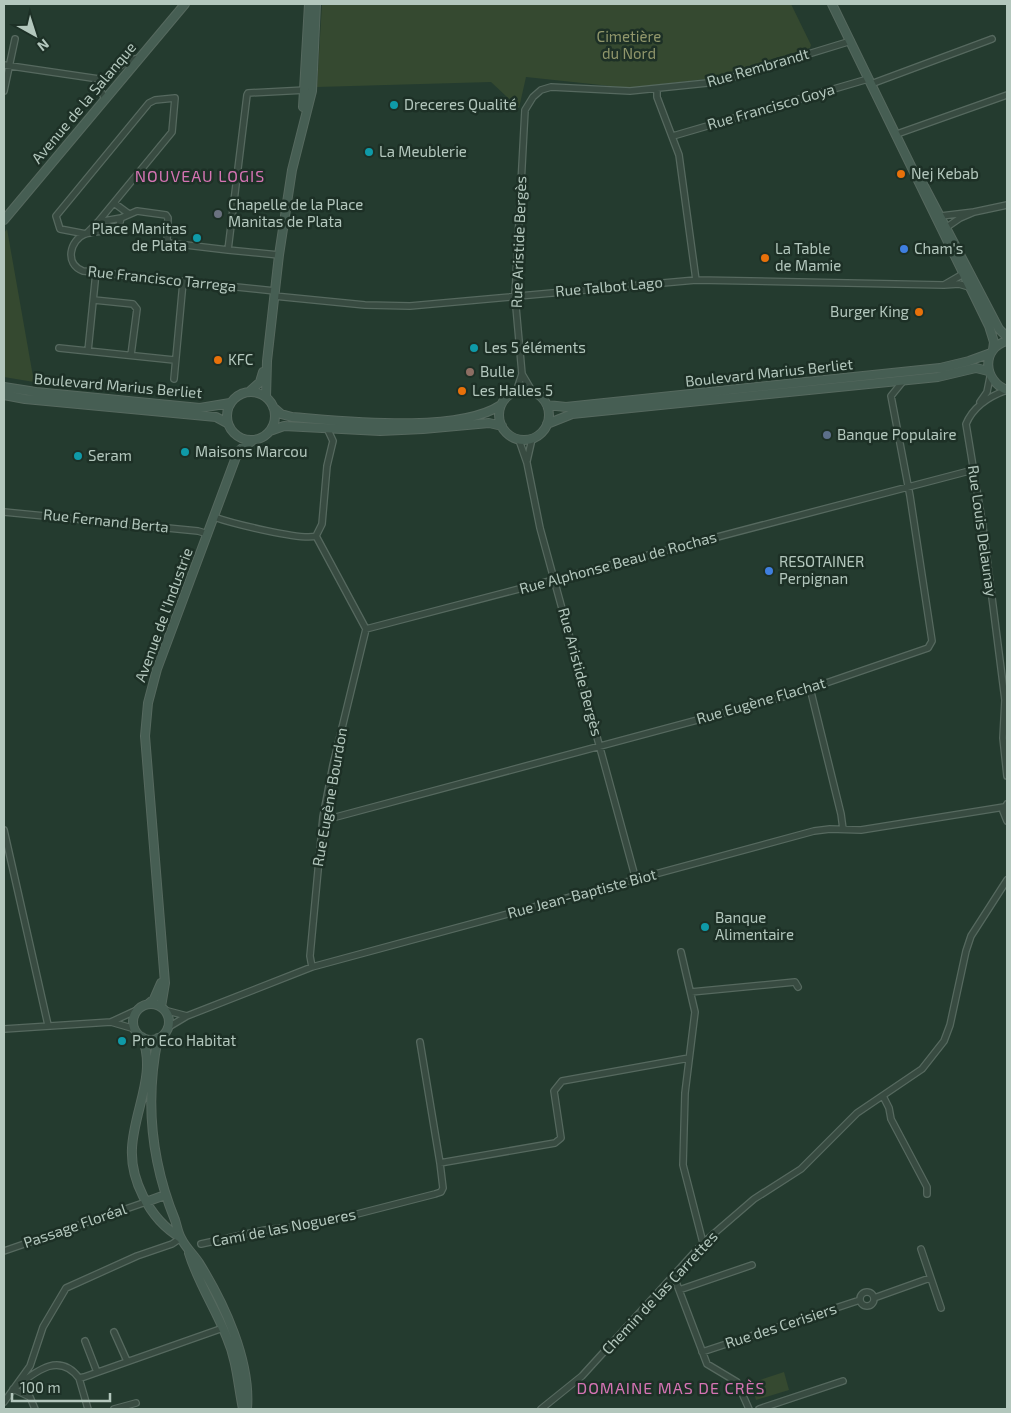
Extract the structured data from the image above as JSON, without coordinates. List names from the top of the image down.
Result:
{
  "streets": {
    "main road": ["Avenue de la Salanque", "Boulevard Marius Berliet", "Avenue de l'Industrie"],
    "street": [
      "Rue Rembrandt",
      "Rue Francisco Goya",
      "Rue Aristide Bergès",
      "Rue Francisco Tarrega",
      "Rue Talbot Lago",
      "Rue Fernand Berta",
      "Rue Louis Delaunay",
      "Rue Alphonse Beau de Rochas",
      "Rue Eugène Flachat",
      "Rue Eugène Bourdon",
      "Rue Jean-Baptiste Biot",
      "Passage Floréal",
      "Camí de las Nogueres",
      "Chemin de las Carrettes",
      "Rue des Cerisiers"
    ]
  },
  "crossings": [
    ["Rue Rembrandt", "Rue Aristide Bergès"],
    ["Rue Aristide Bergès", "Rue Talbot Lago"],
    ["Rue Aristide Bergès", "Boulevard Marius Berliet"],
    ["Rue Aristide Bergès", "Rue Alphonse Beau de Rochas"],
    ["Rue Aristide Bergès", "Rue Eugène Flachat"],
    ["Rue Aristide Bergès", "Rue Jean-Baptiste Biot"],
    ["Rue Francisco Tarrega", "Rue Talbot Lago"],
    ["Boulevard Marius Berliet", "Rue Louis Delaunay"],
    ["Boulevard Marius Berliet", "Avenue de l'Industrie"],
    ["Boulevard Marius Berliet", "Rue Eugène Flachat"],
    ["Rue Fernand Berta", "Avenue de l'Industrie"],
    ["Rue Louis Delaunay", "Rue Alphonse Beau de Rochas"],
    ["Rue Alphonse Beau de Rochas", "Rue Eugène Flachat"],
    ["Rue Alphonse Beau de Rochas", "Rue Eugène Bourdon"],
    ["Avenue de l'Industrie", "Rue Jean-Baptiste Biot"],
    ["Rue Eugène Flachat", "Rue Eugène Bourdon"],
    ["Rue Eugène Bourdon", "Rue Jean-Baptiste Biot"]
  ],
  "districts": ["NOUVEAU LOGIS", "DOMAINE MAS DE CRÈS"],
  "parks": ["Cimetière du Nord"],
  "places": [
    "Dreceres Qualité",
    "La Meublerie",
    "Nej Kebab",
    "Chapelle de la Place Manitas de Plata",
    "Place Manitas de Plata",
    "Cham's",
    "La Table de Mamie",
    "Burger King",
    "Les 5 éléments",
    "KFC",
    "Bulle",
    "Les Halles 5",
    "Banque Populaire",
    "Maisons Marcou",
    "Seram",
    "RESOTAINER Perpignan",
    "Banque Alimentaire",
    "Pro Eco Habitat"
  ],
  "scale_bar": "100 m",
  "north": "bottom right"
}
